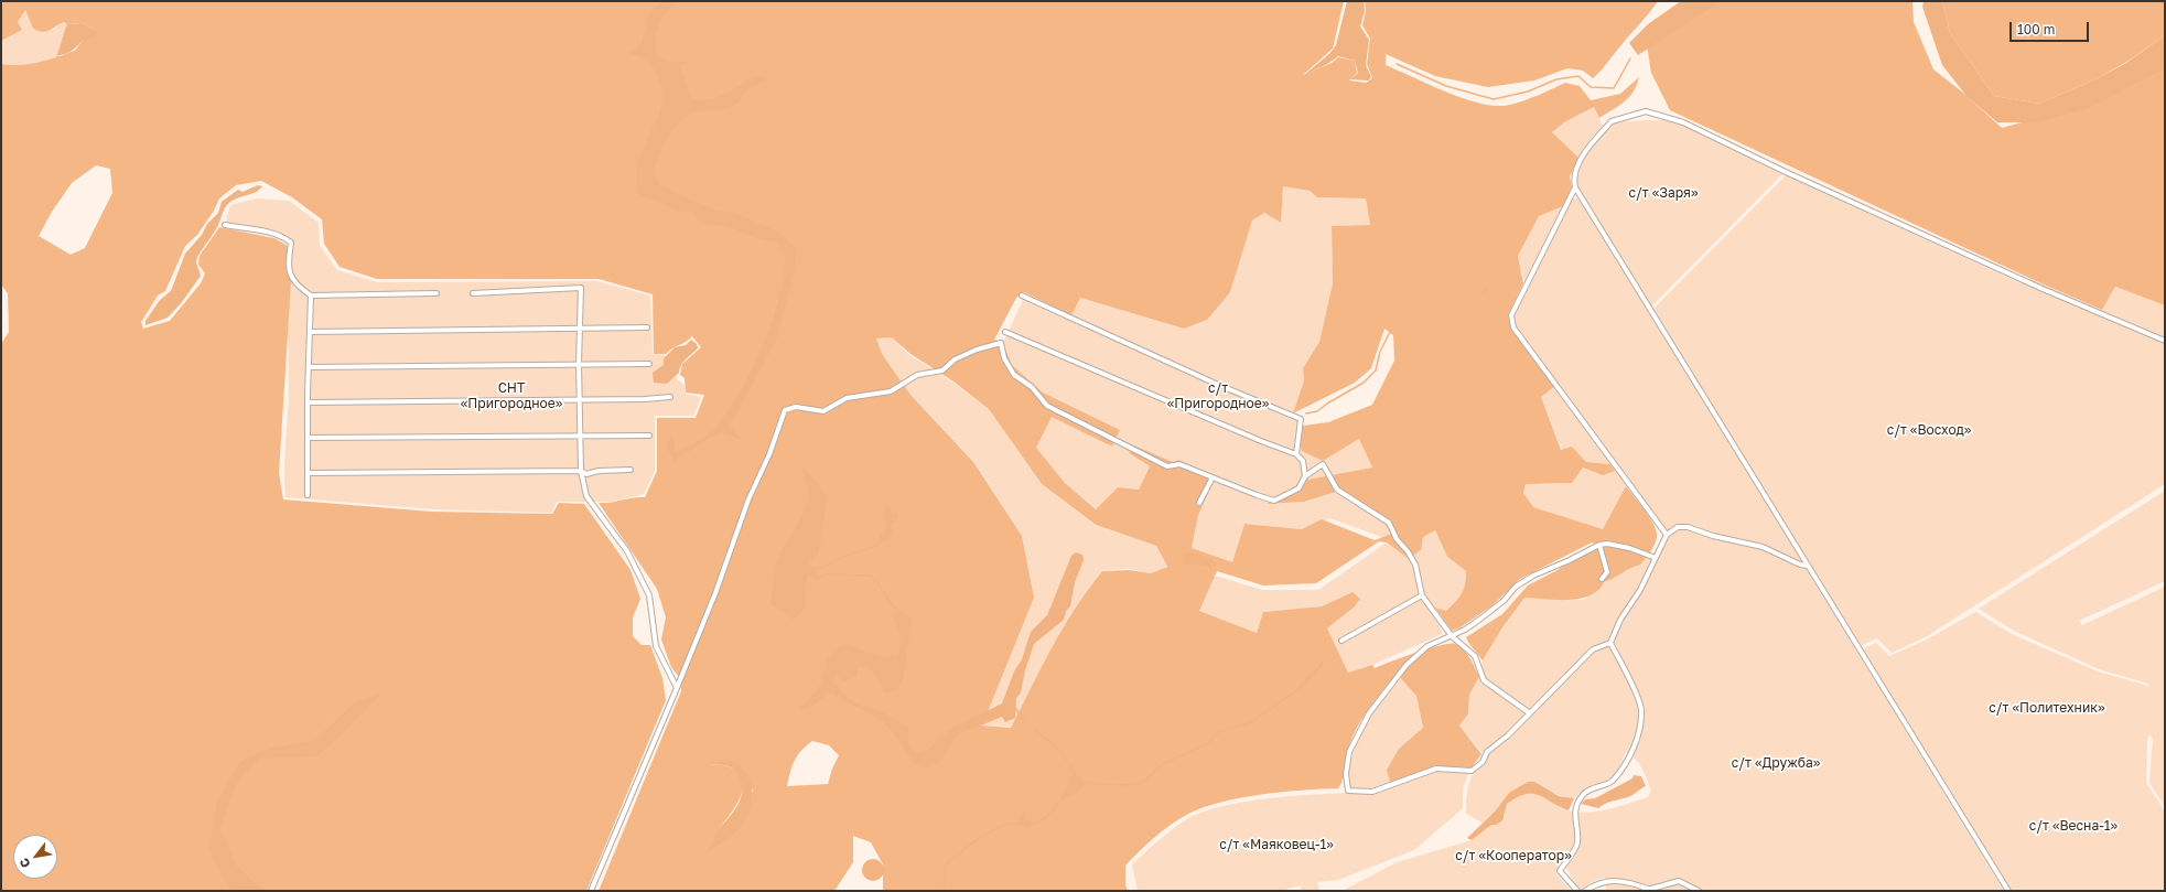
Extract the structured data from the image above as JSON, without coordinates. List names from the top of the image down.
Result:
{
  "parks": [
    "с/т «Заря»",
    "СНТ «Пригородное»",
    "с/т «Пригородное»",
    "с/т «Восход»",
    "с/т «Политехник»",
    "с/т «Дружба»",
    "с/т «Весна-1»",
    "с/т «Маяковец-1»",
    "с/т «Кооператор»"
  ],
  "scale_bar": "100 m",
  "north": "bottom left"
}
